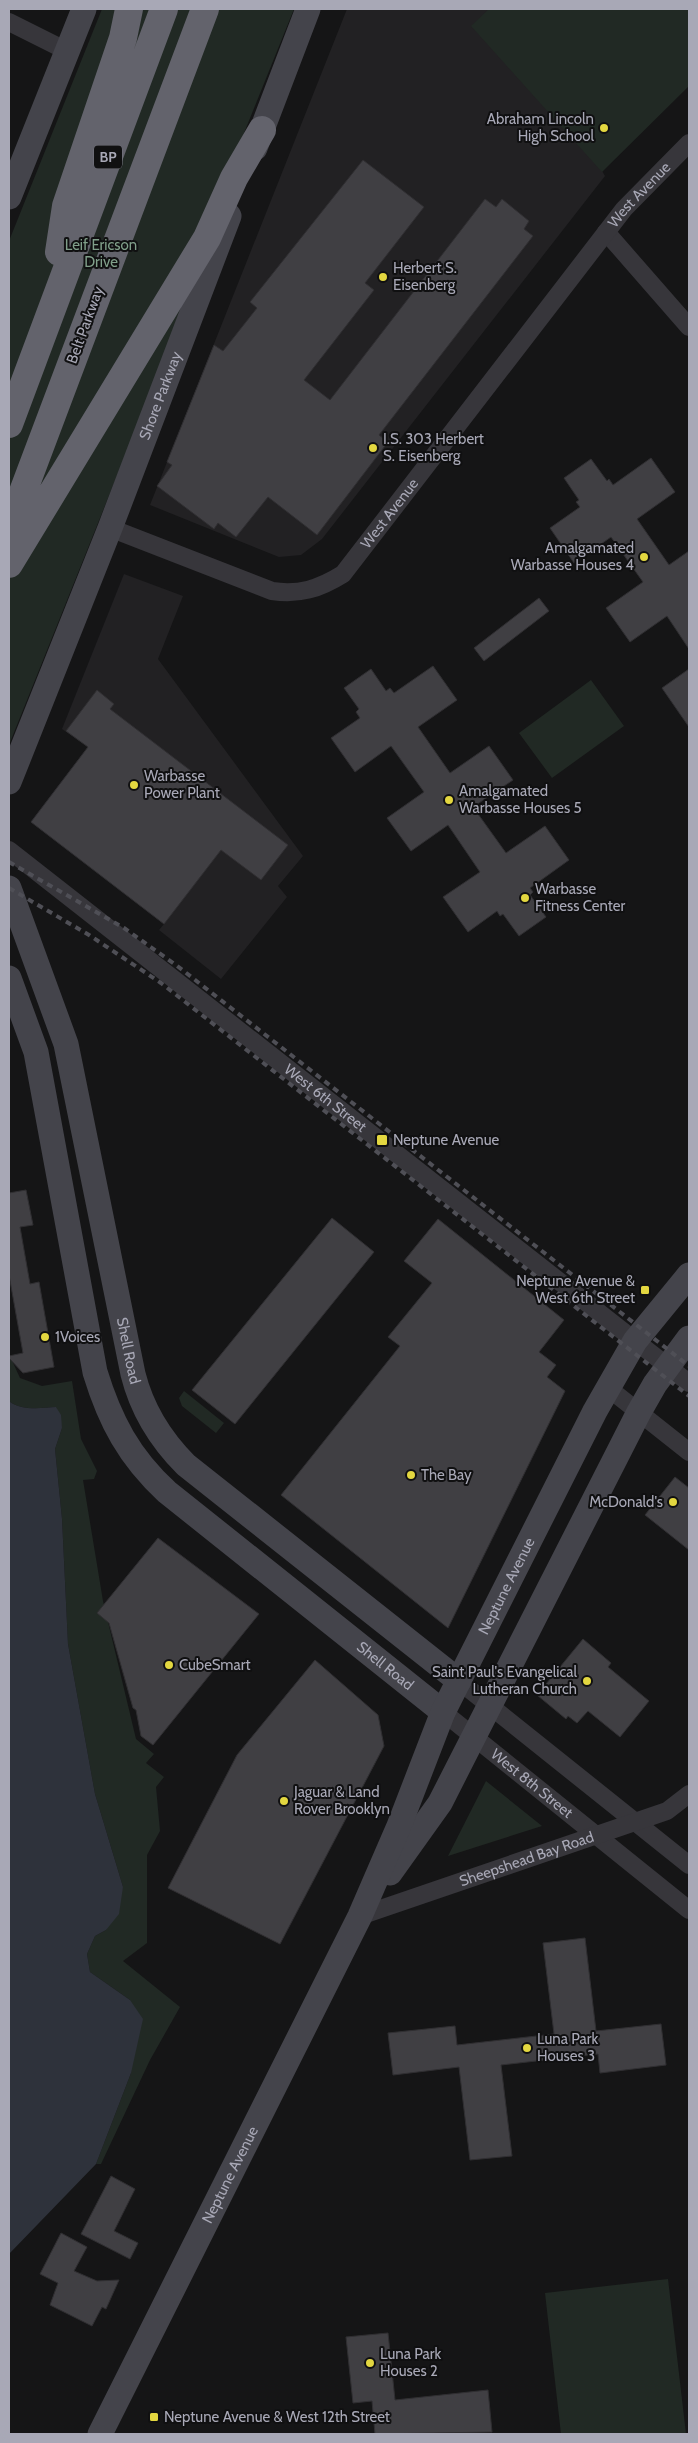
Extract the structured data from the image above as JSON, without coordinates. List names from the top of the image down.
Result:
{
  "streets": {
    "highway": ["BP", "Belt Parkway"],
    "main road": ["Shore Parkway", "Shell Road", "Neptune Avenue"],
    "street": [
      "West Avenue",
      "West 6th Street",
      "West 8th Street",
      "Sheepshead Bay Road"
    ]
  },
  "crossings": [
    ["West Avenue", "Shore Parkway"],
    ["West 6th Street", "Neptune Avenue"],
    ["Shell Road", "Neptune Avenue"],
    ["Shell Road", "West 8th Street"],
    ["Neptune Avenue", "West 8th Street"],
    ["Neptune Avenue", "Sheepshead Bay Road"],
    ["West 8th Street", "Sheepshead Bay Road"]
  ],
  "parks": ["Leif Ericson Drive"],
  "places": {
    "other": [
      "Abraham Lincoln High School",
      "Herbert S. Eisenberg",
      "I.S. 303 Herbert S. Eisenberg",
      "Amalgamated Warbasse Houses 4",
      "Warbasse Power Plant",
      "Amalgamated Warbasse Houses 5",
      "Warbasse Fitness Center",
      "1Voices",
      "The Bay",
      "McDonald's",
      "CubeSmart",
      "Saint Paul's Evangelical Lutheran Church",
      "Jaguar & Land Rover Brooklyn",
      "Luna Park Houses 3",
      "Luna Park Houses 2"
    ],
    "transit": ["Neptune Avenue", "Neptune Avenue & West 6th Street", "Neptune Avenue & West 12th Street"]
  }
}
